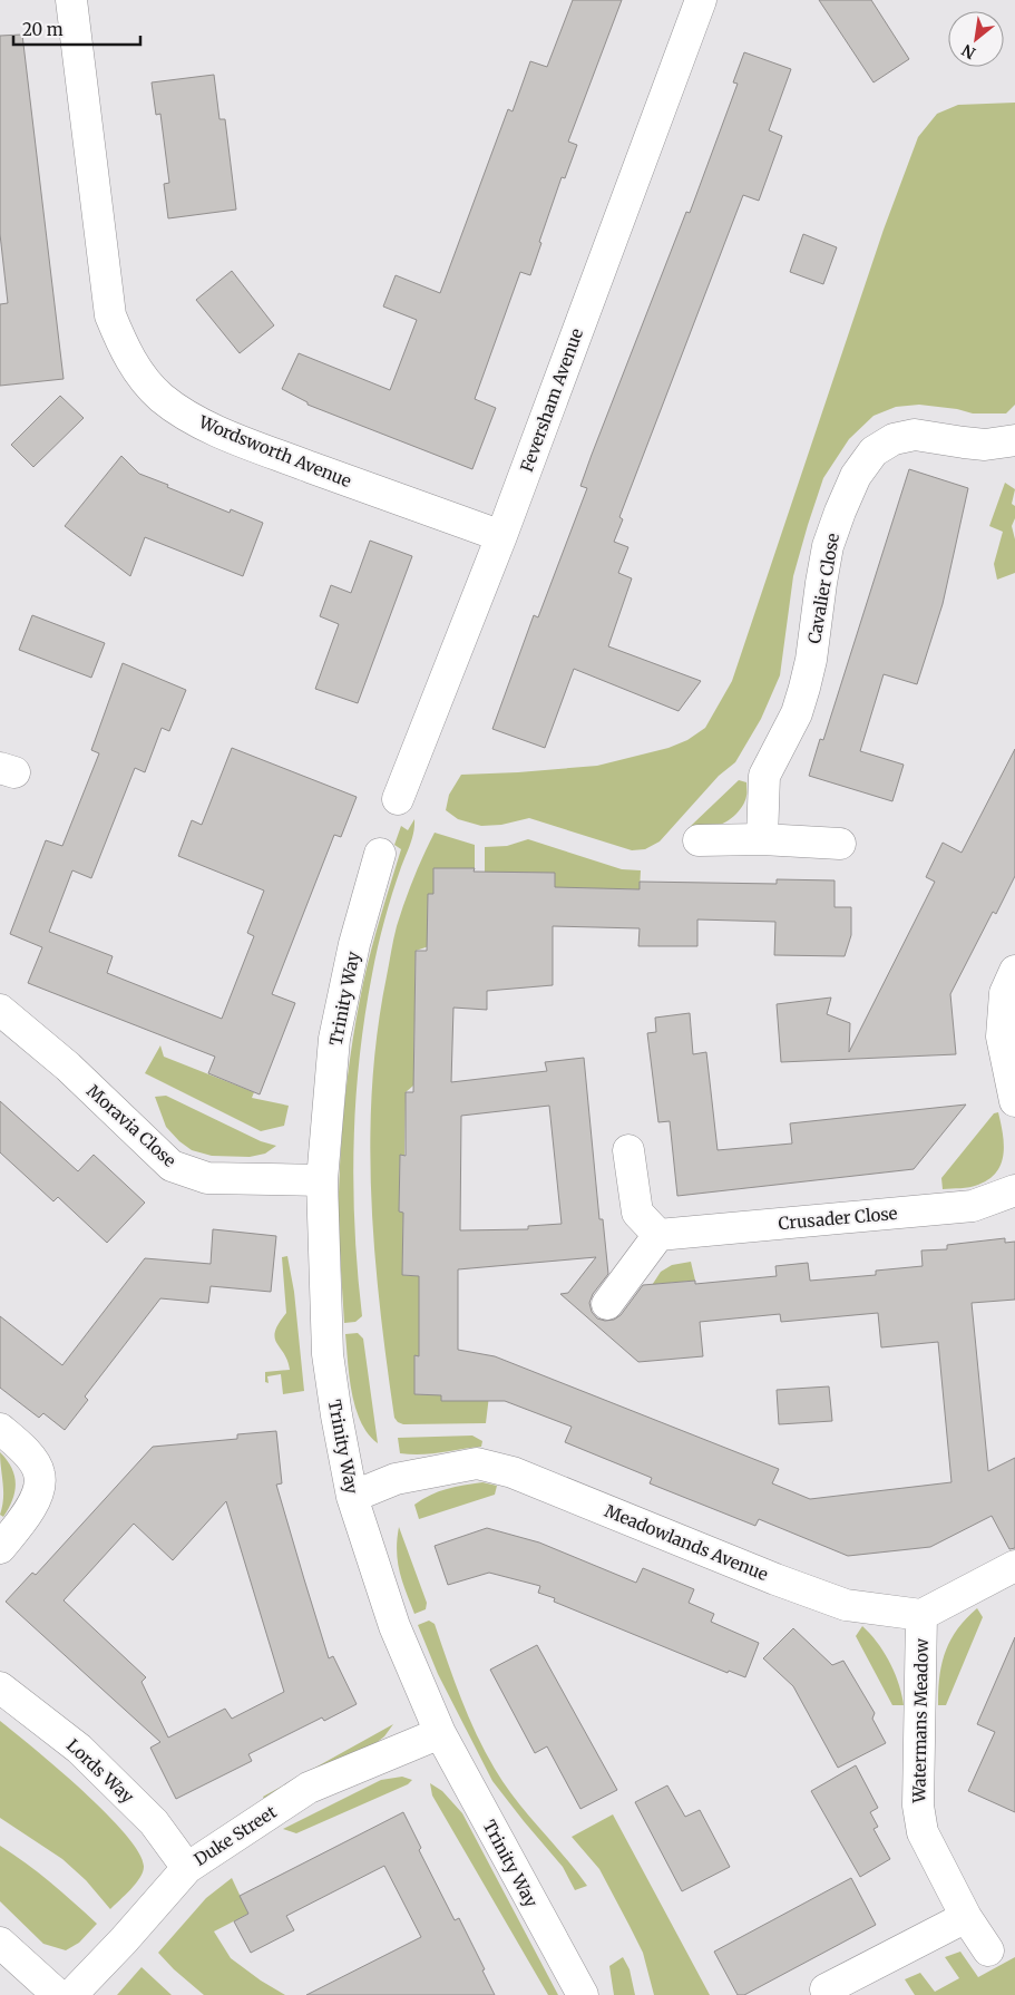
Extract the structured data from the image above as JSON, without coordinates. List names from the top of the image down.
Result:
{
  "streets": {
    "street": [
      "Feversham Avenue",
      "Wordsworth Avenue",
      "Cavalier Close",
      "Trinity Way",
      "Moravia Close",
      "Crusader Close",
      "Meadowlands Avenue",
      "Watermans Meadow",
      "Lords Way",
      "Duke Street"
    ]
  },
  "crossings": [
    ["Feversham Avenue", "Wordsworth Avenue"],
    ["Trinity Way", "Moravia Close"],
    ["Trinity Way", "Meadowlands Avenue"],
    ["Trinity Way", "Duke Street"],
    ["Meadowlands Avenue", "Watermans Meadow"],
    ["Lords Way", "Duke Street"]
  ],
  "scale_bar": "20 m",
  "north": "bottom left"
}
